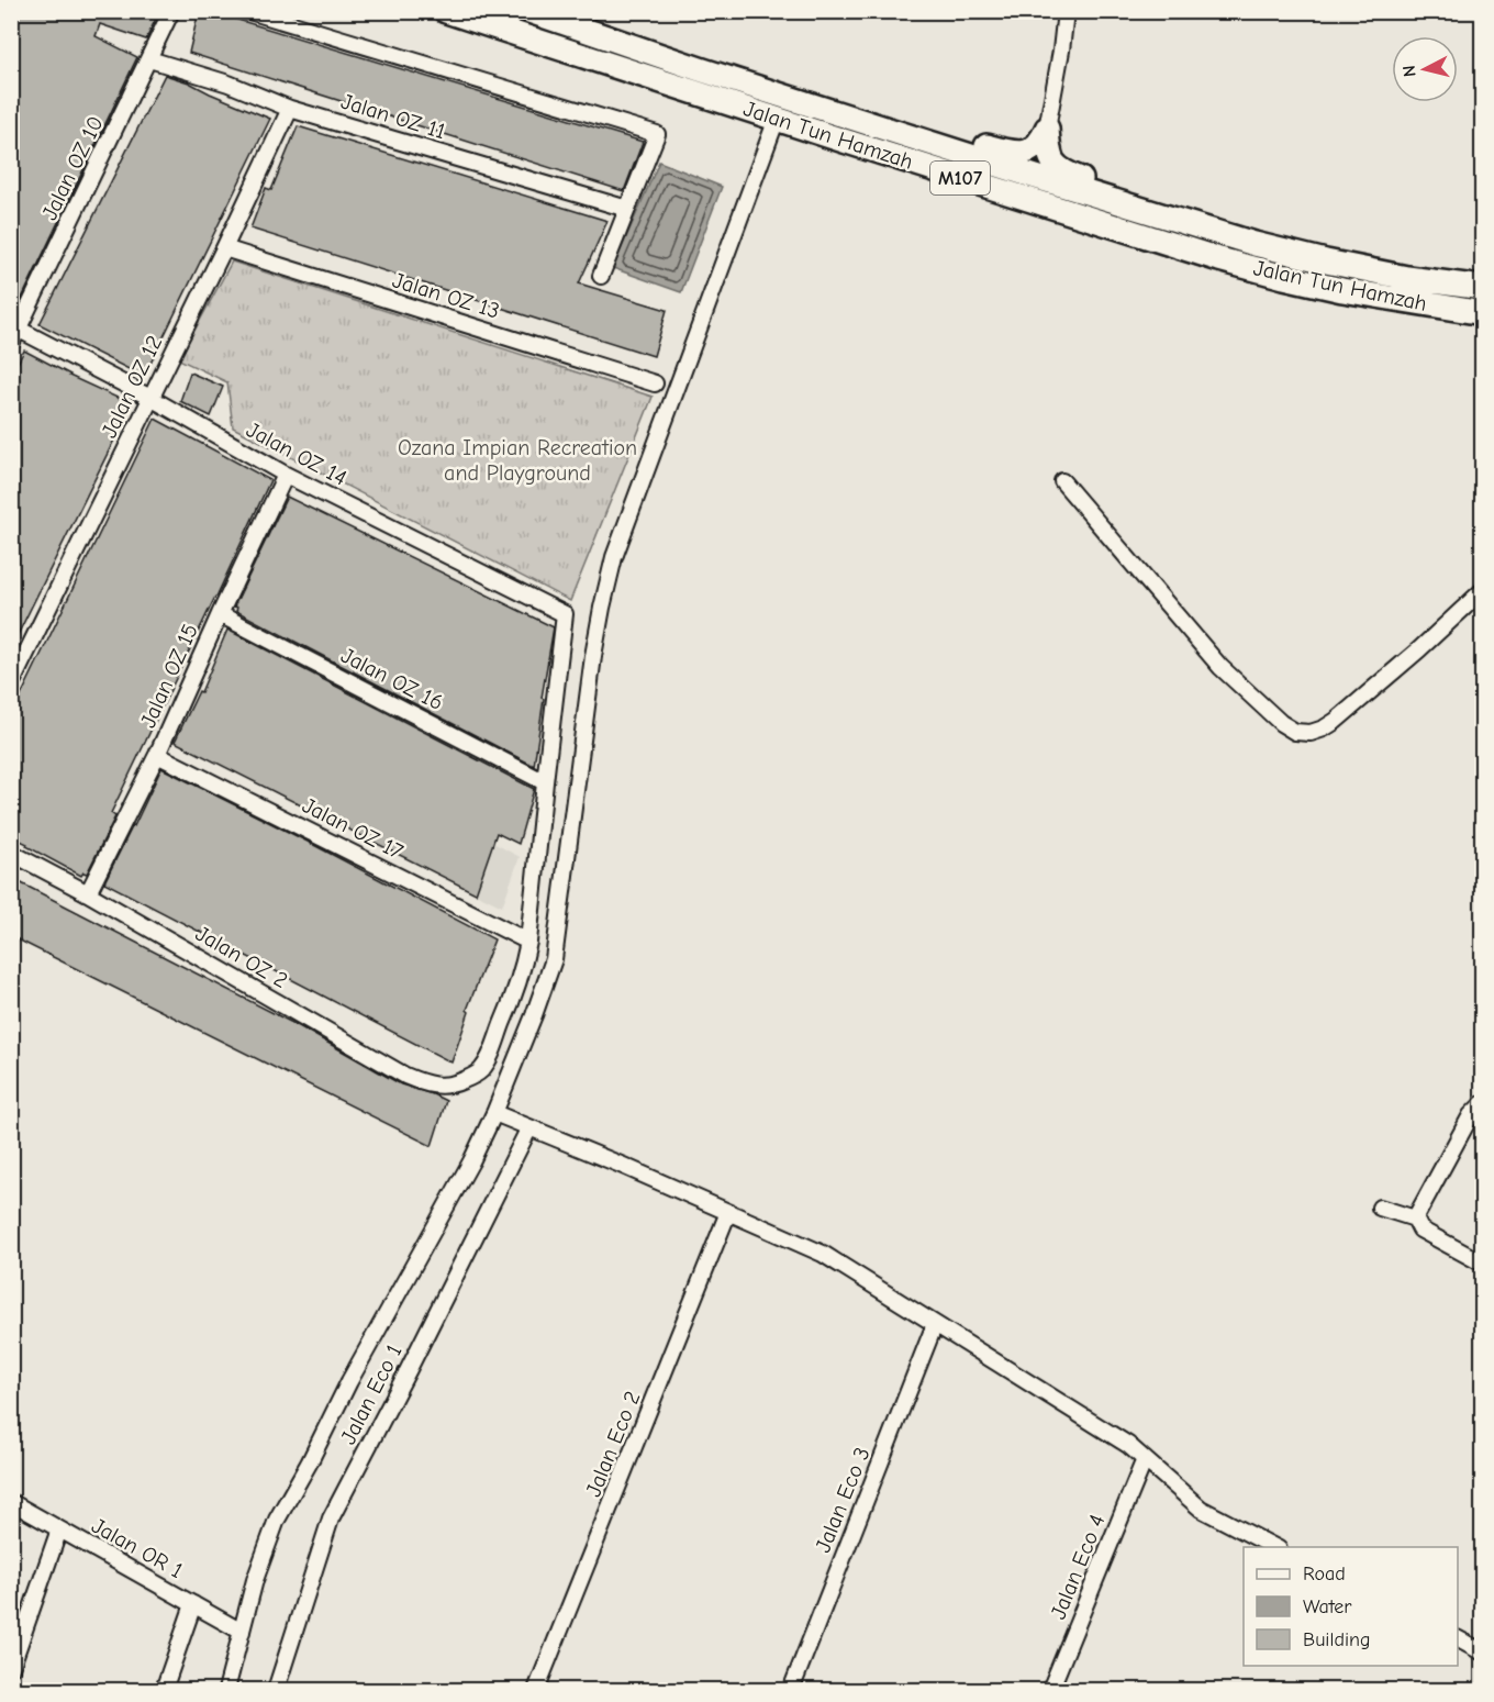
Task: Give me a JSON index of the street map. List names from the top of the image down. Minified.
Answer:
{"streets":{"main road":["Jalan Tun Hamzah","M107"],"street":["Jalan OZ 11","Jalan OZ 10","Jalan OZ 13","Jalan OZ 12","Jalan OZ 14","Jalan OZ 15","Jalan OZ 16","Jalan OZ 17","Jalan OZ 2","Jalan Eco 1","Jalan Eco 2","Jalan Eco 3","Jalan OR 1","Jalan Eco 4"]},"crossings":[["Jalan OZ 11","Jalan OZ 10"],["Jalan OZ 11","Jalan OZ 12"],["Jalan OZ 10","Jalan OZ 14"],["Jalan OZ 13","Jalan OZ 12"],["Jalan OZ 12","Jalan OZ 14"],["Jalan OZ 14","Jalan OZ 15"],["Jalan OZ 14","Jalan OZ 16"],["Jalan OZ 15","Jalan OZ 16"],["Jalan OZ 15","Jalan OZ 17"],["Jalan OZ 15","Jalan OZ 2"],["Jalan OZ 17","Jalan OZ 2"]],"parks":["Ozana Impian Recreation and Playground"],"legend":["Road","Water","Building"],"north":"left"}
